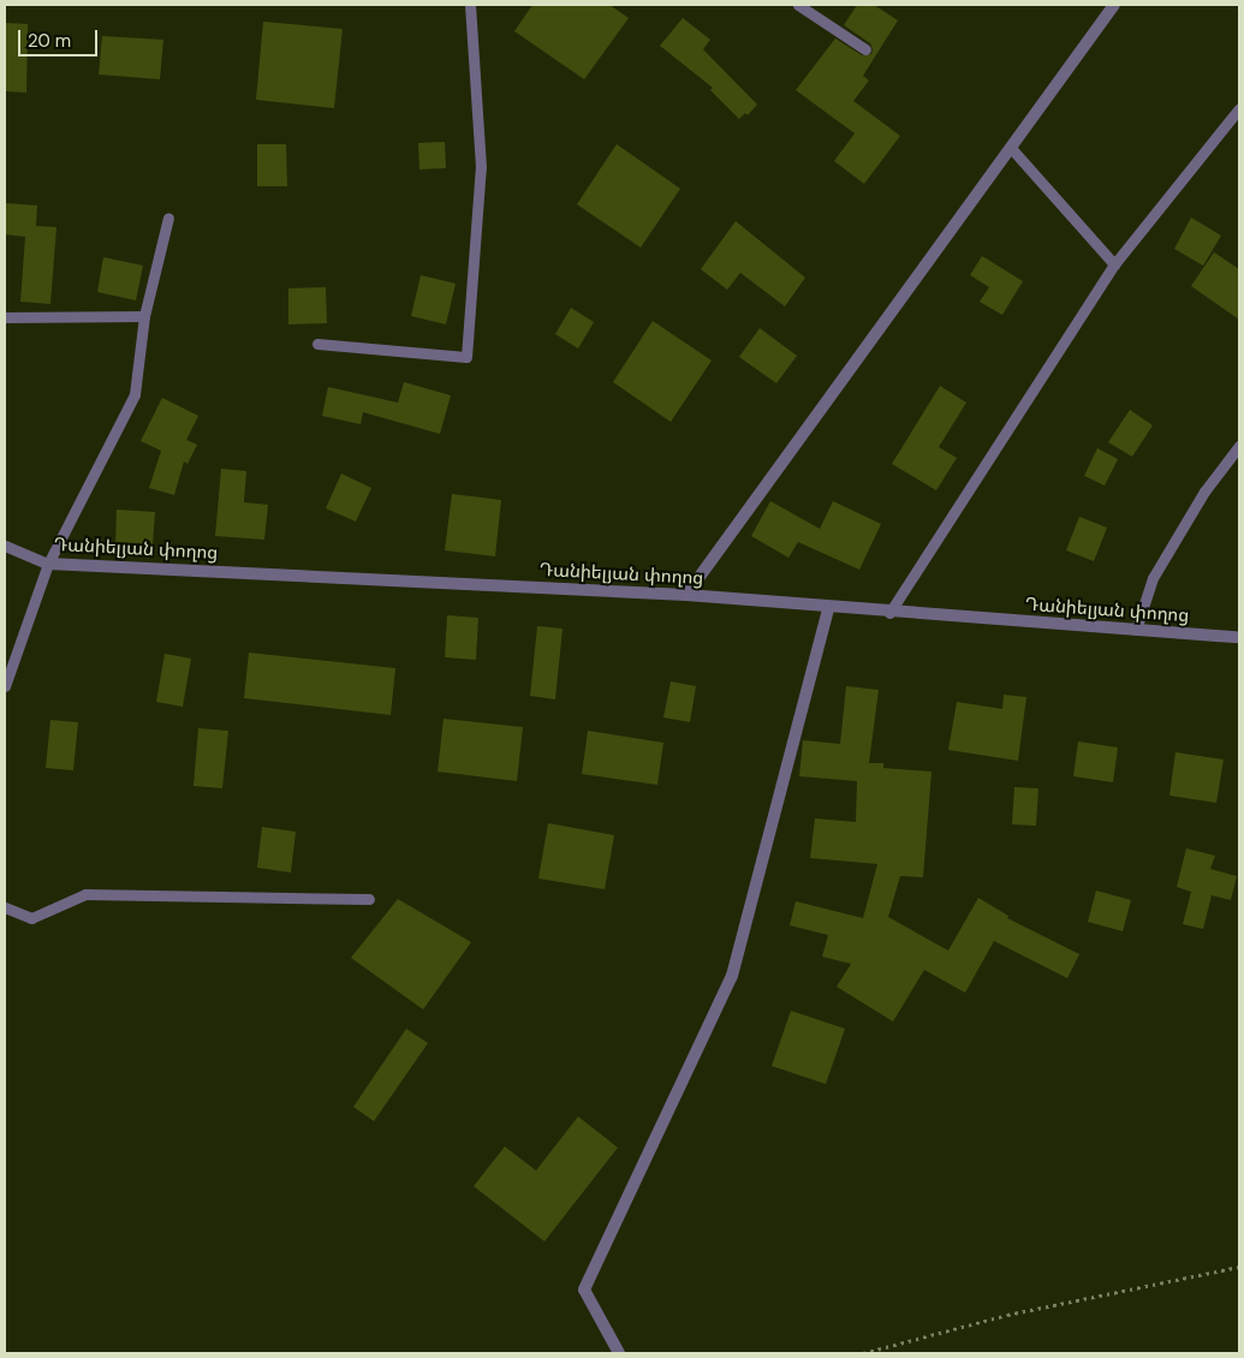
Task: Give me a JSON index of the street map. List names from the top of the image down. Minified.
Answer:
{"streets":{"street":["Դանիելյան փողոց"]},"scale_bar":"20 m"}
